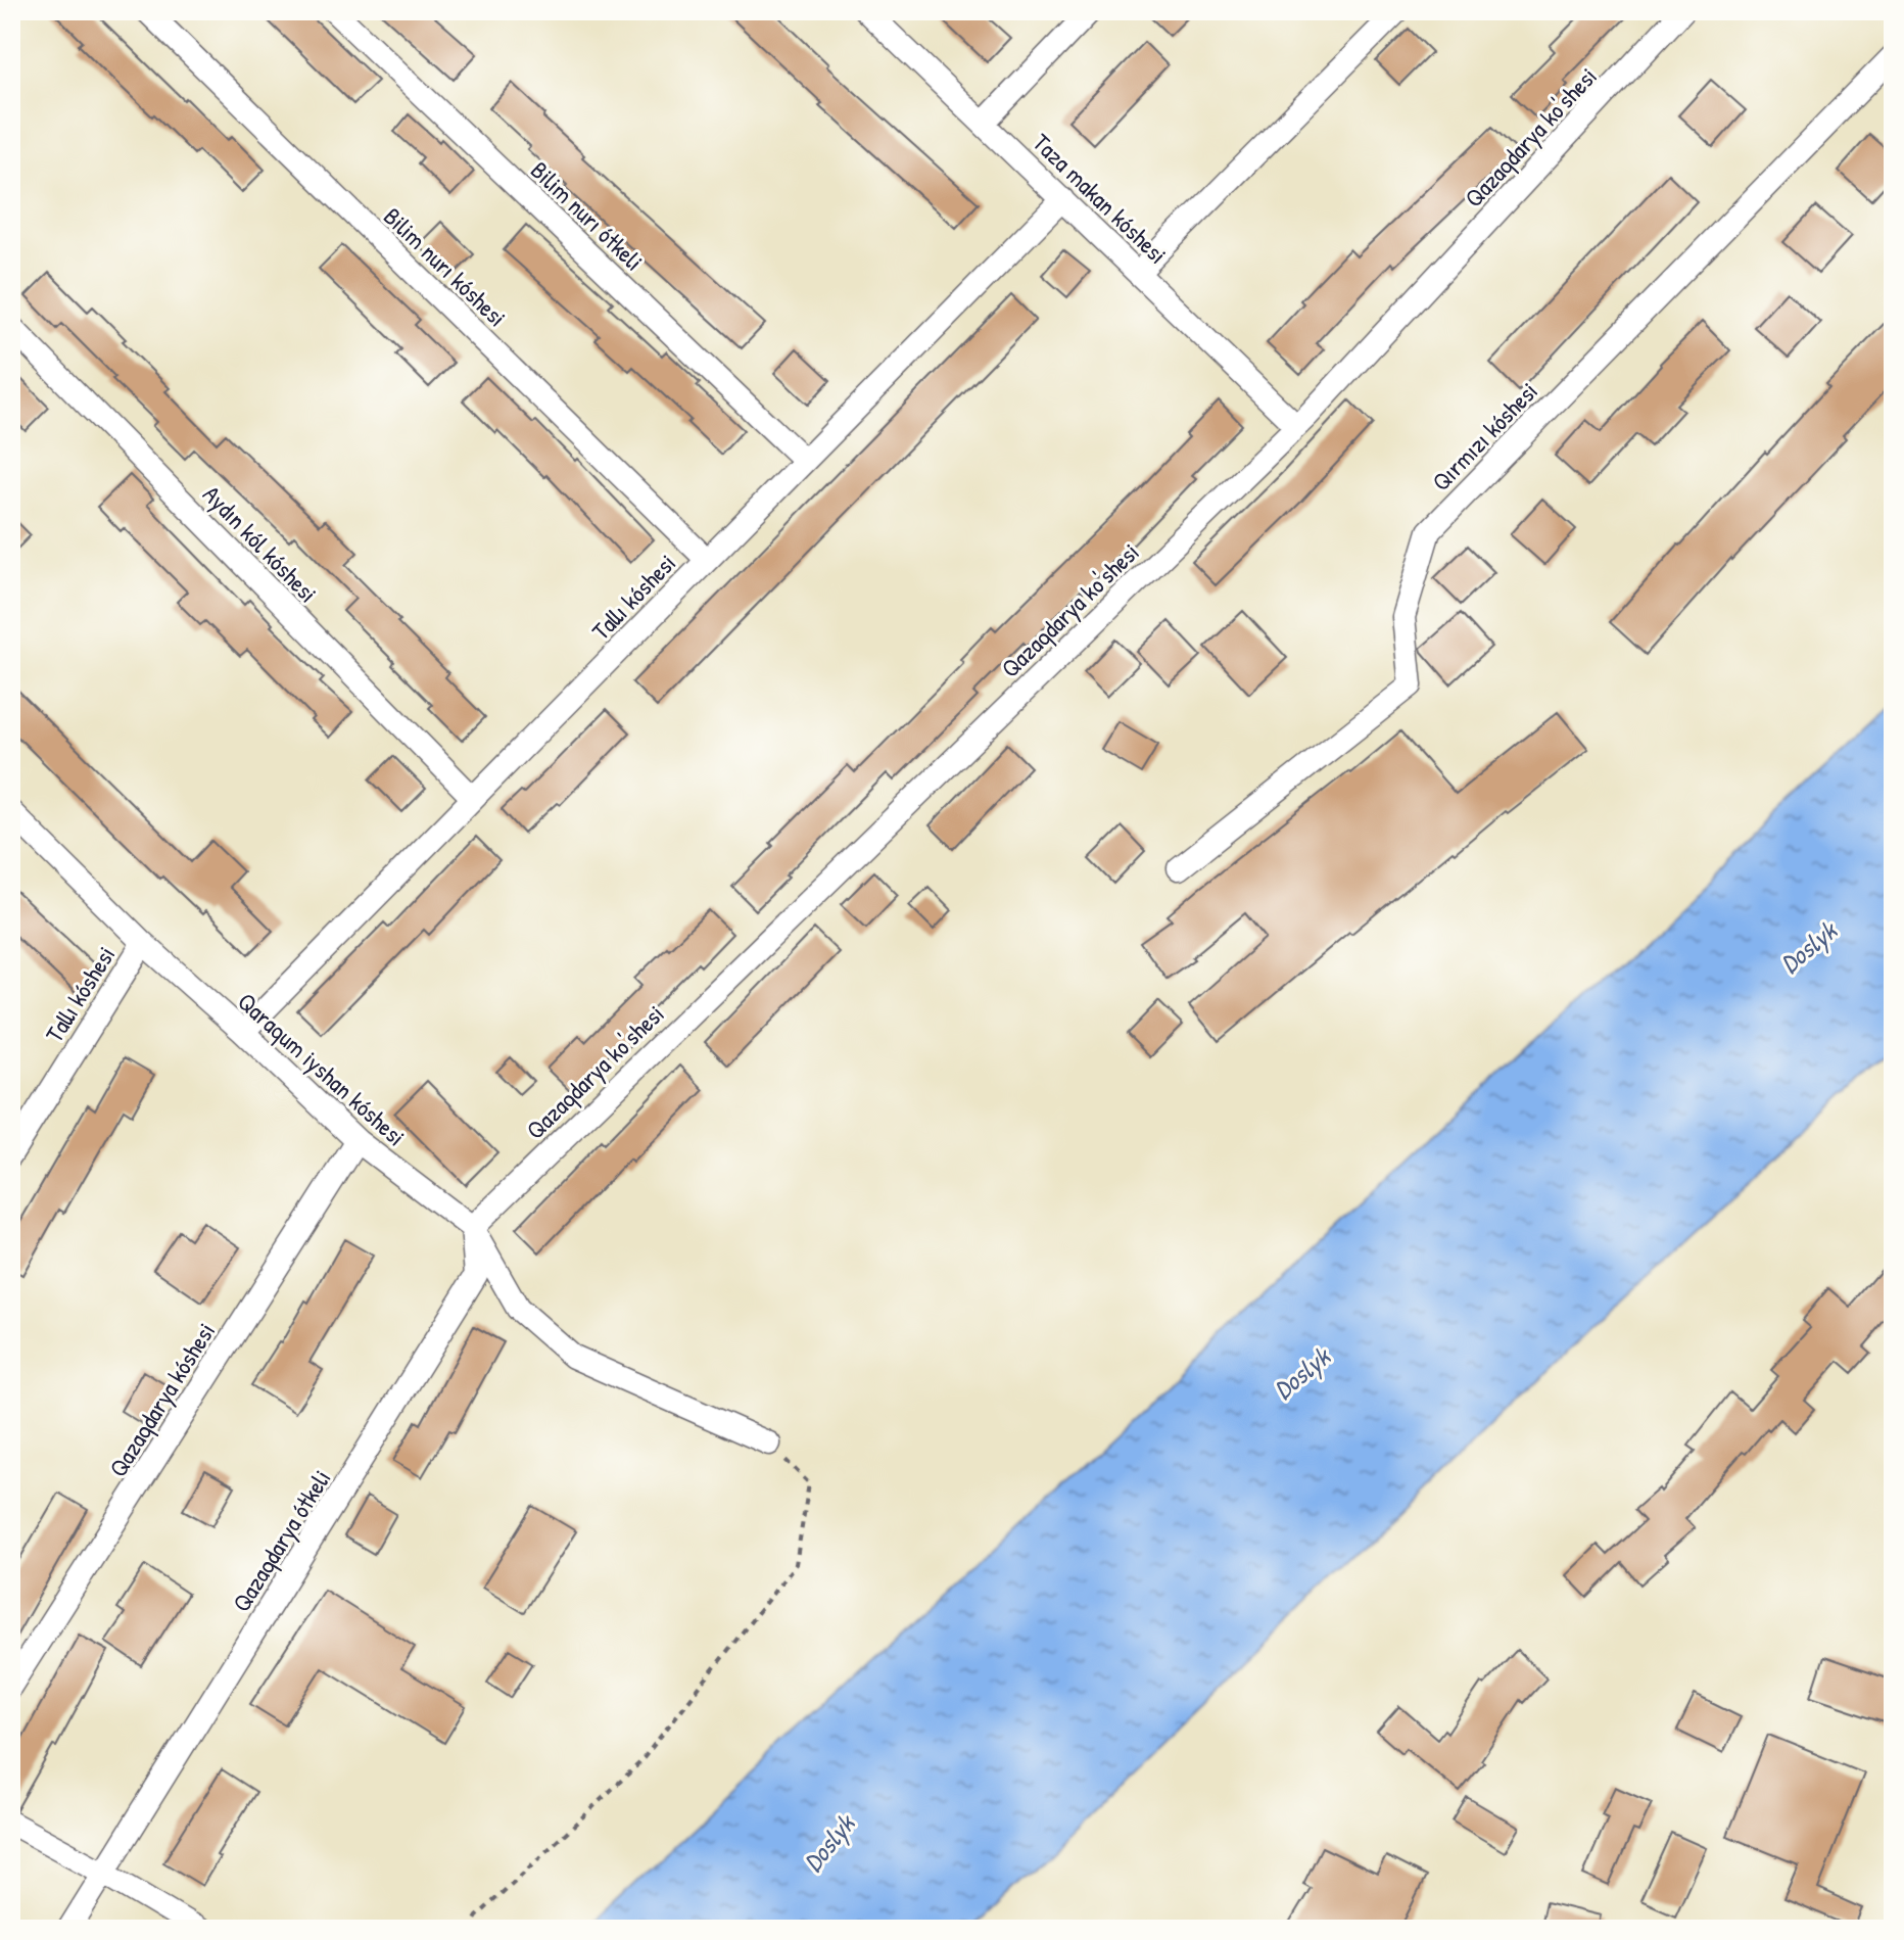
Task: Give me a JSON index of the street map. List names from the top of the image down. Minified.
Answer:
{"streets":{"street":["Qazaqdarya ko'shesi","Taza makan kóshesi","Bilim nurı ótkeli","Bilim nurı kóshesi","Qırmızı kóshesi","Aydın kól kóshesi","Tallı kóshesi","Qaraqum iyshan kóshesi","Qazaqdarya kóshesi","Qazaqdarya ótkeli"]},"crossings":[["Qazaqdarya ko'shesi","Taza makan kóshesi"],["Qazaqdarya ko'shesi","Qaraqum iyshan kóshesi"],["Qazaqdarya ko'shesi","Qazaqdarya ótkeli"],["Taza makan kóshesi","Tallı kóshesi"],["Bilim nurı ótkeli","Tallı kóshesi"],["Bilim nurı kóshesi","Tallı kóshesi"],["Aydın kól kóshesi","Tallı kóshesi"],["Tallı kóshesi","Qaraqum iyshan kóshesi"],["Qaraqum iyshan kóshesi","Qazaqdarya kóshesi"],["Qaraqum iyshan kóshesi","Qazaqdarya ótkeli"]],"water":["Doslyk"]}
